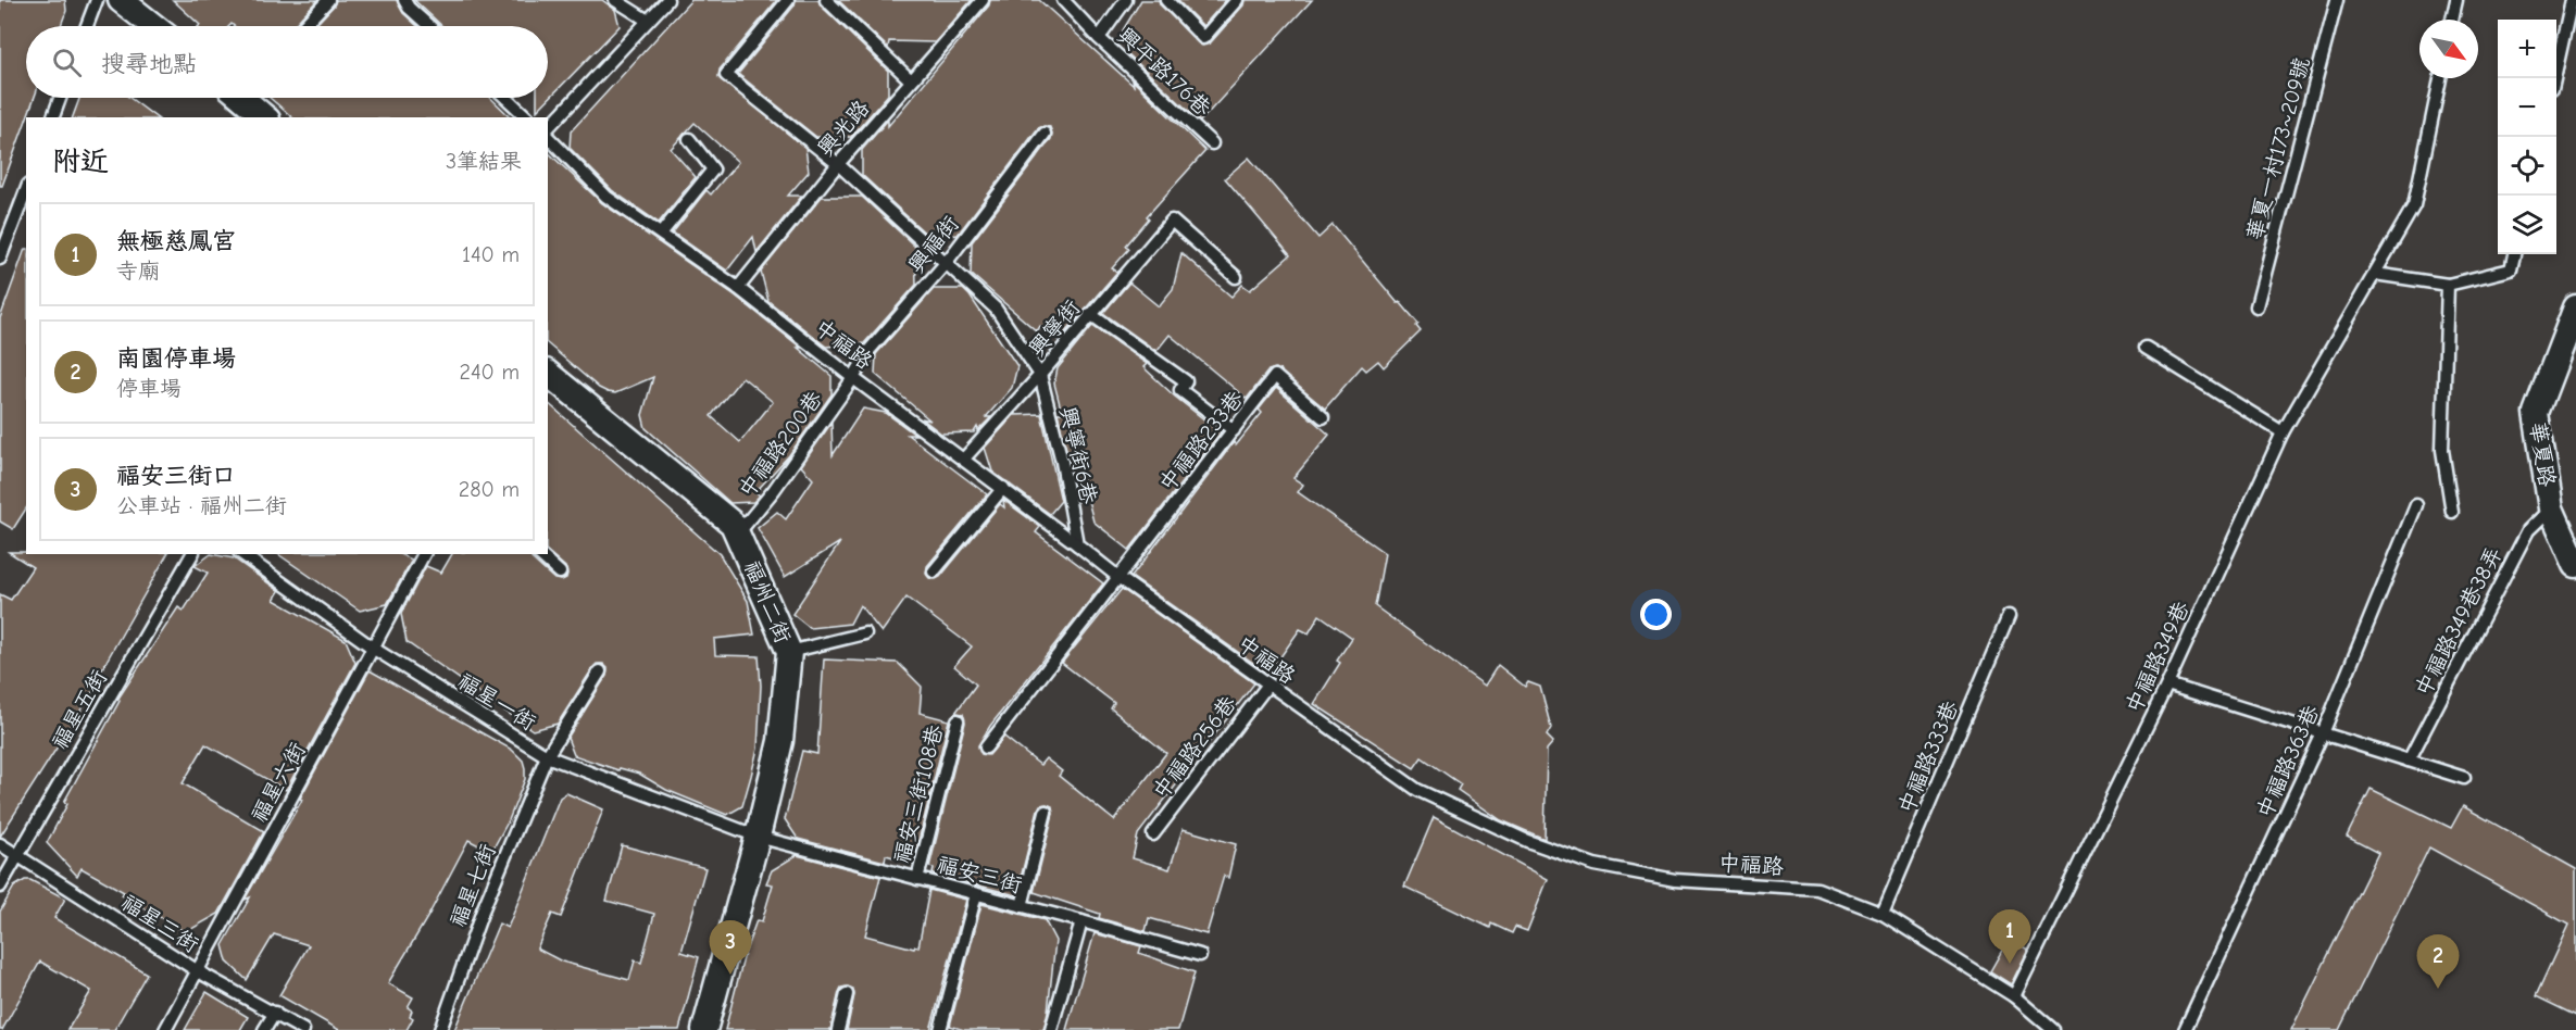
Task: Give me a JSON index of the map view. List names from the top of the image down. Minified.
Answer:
{"streets":{"street":["華夏路","福州二街"],"lane":["興平路176巷","興光路","華夏一村173~209號","興福街","興寧街","中福路","中福路233巷","中福路200巷","興寧街6巷","中福路349巷38弄","中福路349巷","福星一街","福星五街","中福路256巷","中福路333巷","中福路363巷","福星六街","福安三街108巷","福安三街","福星七街","福星三街"]},"crossings":[["興光路","中福路"],["興光路","興寧街6巷"],["興福街","中福路"],["興福街","中福路200巷"],["興福街","興寧街6巷"],["興寧街","中福路"],["興寧街","興寧街6巷"],["中福路","中福路233巷"],["中福路","中福路200巷"],["中福路","興寧街6巷"],["中福路","中福路349巷"],["中福路","中福路256巷"],["中福路","中福路333巷"],["中福路200巷","福州二街"],["華夏路","中福路349巷38弄"],["福州二街","福星一街"],["福州二街","福安三街"],["福星一街","福星六街"],["福星一街","福安三街"],["福星一街","福星七街"],["福星五街","福星三街"],["福星六街","福星三街"],["福安三街108巷","福安三街"]],"north":"bottom right","page":{"map_buttons":["+","−"],"search":"搜尋地點","heading":["附近","3筆結果"],"list":[{"mark":"1","name":"無極慈鳳宮","note":"寺廟","value":"140 m"},{"mark":"2","name":"南園停車場","note":"停車場","value":"240 m"},{"mark":"3","name":"福安三街口","note":"公車站 · 福州二街","value":"280 m"}],"pins":["1","3","2"]}}
